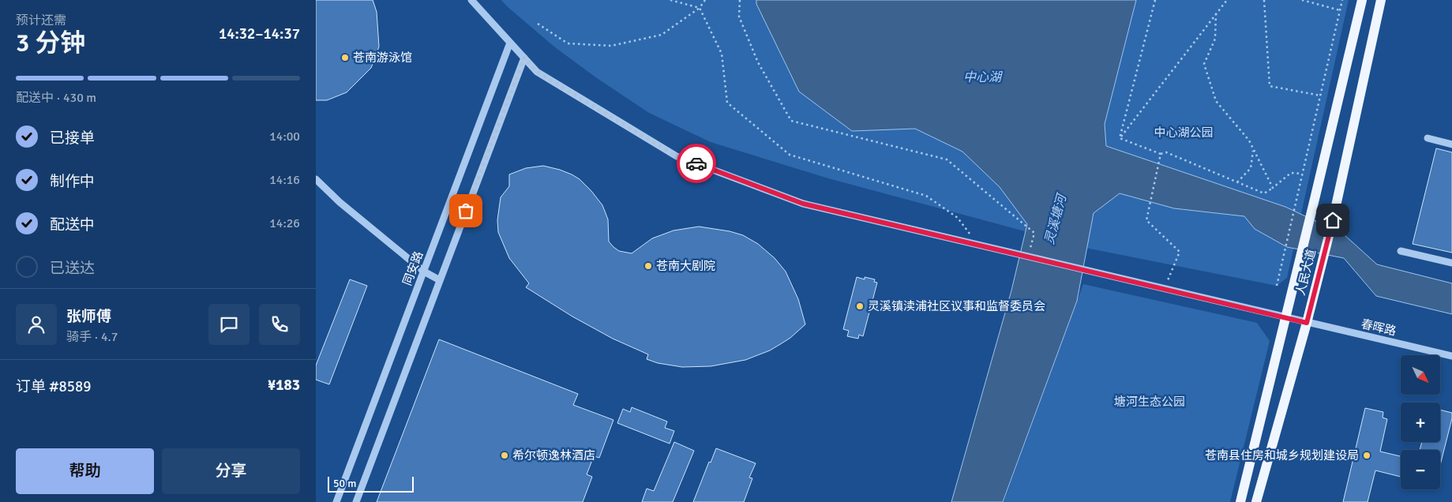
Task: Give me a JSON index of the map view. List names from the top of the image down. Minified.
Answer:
{"streets":{"main road":["人民大道"],"street":["同安路","春晖路"]},"crossings":[["人民大道","春晖路"]],"water":["中心湖","灵溪塘河"],"parks":["中心湖公园","塘河生态公园"],"places":["苍南游泳馆","苍南大剧院","灵溪镇渎浦社区议事和监督委员会","希尔顿逸林酒店","苍南县住房和城乡规划建设局"],"scale_bar":"50 m","north":"bottom right","page":{"heading":["3 分钟","预计还需","14:32–14:37"],"panel":["张师傅","骑手 · 4.7","订单 #8589","¥183"],"bar":"配送中 · 430 m","list":[["已接单","14:00"],["制作中","14:16"],["配送中","14:26"],"已送达"],"map_buttons":["+","−"],"buttons":["帮助","分享"],"scale":"50 m"}}
